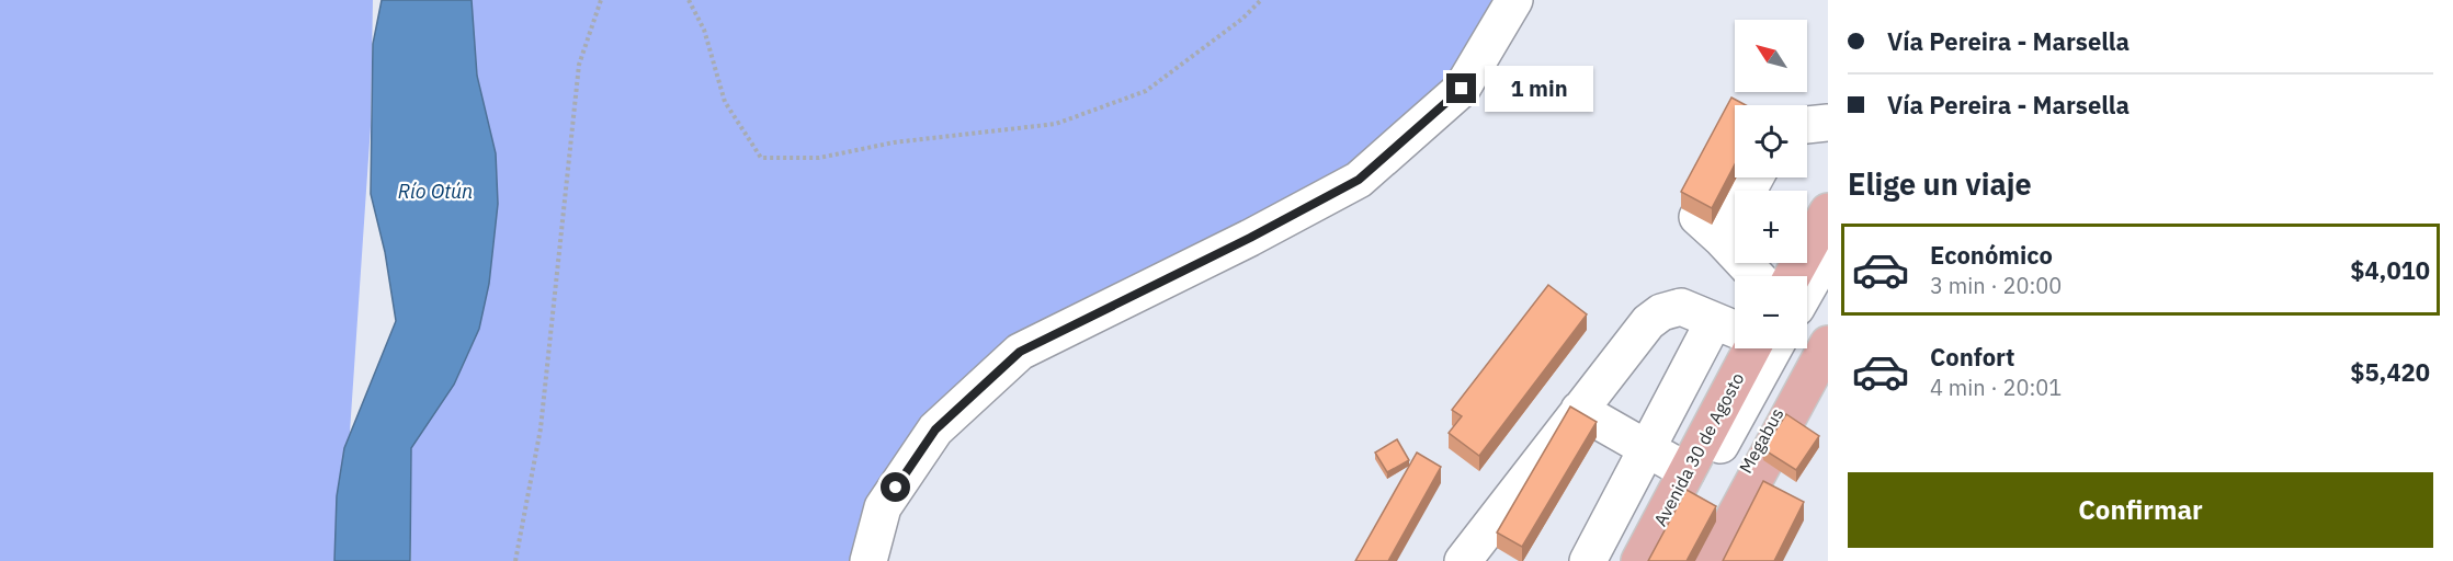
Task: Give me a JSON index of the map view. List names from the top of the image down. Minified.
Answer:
{"streets":{"main road":["Avenida 30 de Agosto"],"street":["Megabus"]},"water":["Río Otún"],"north":"top left","page":{"banner":["Vía Pereira - Marsella","Vía Pereira - Marsella"],"map_buttons":["+","−"],"bubble":"1 min","heading":"Elige un viaje","list":[{"name":"Económico","note":"3 min · 20:00","value":"$4,010"},{"name":"Confort","note":"4 min · 20:01","value":"$5,420"}],"buttons":"Confirmar"}}
